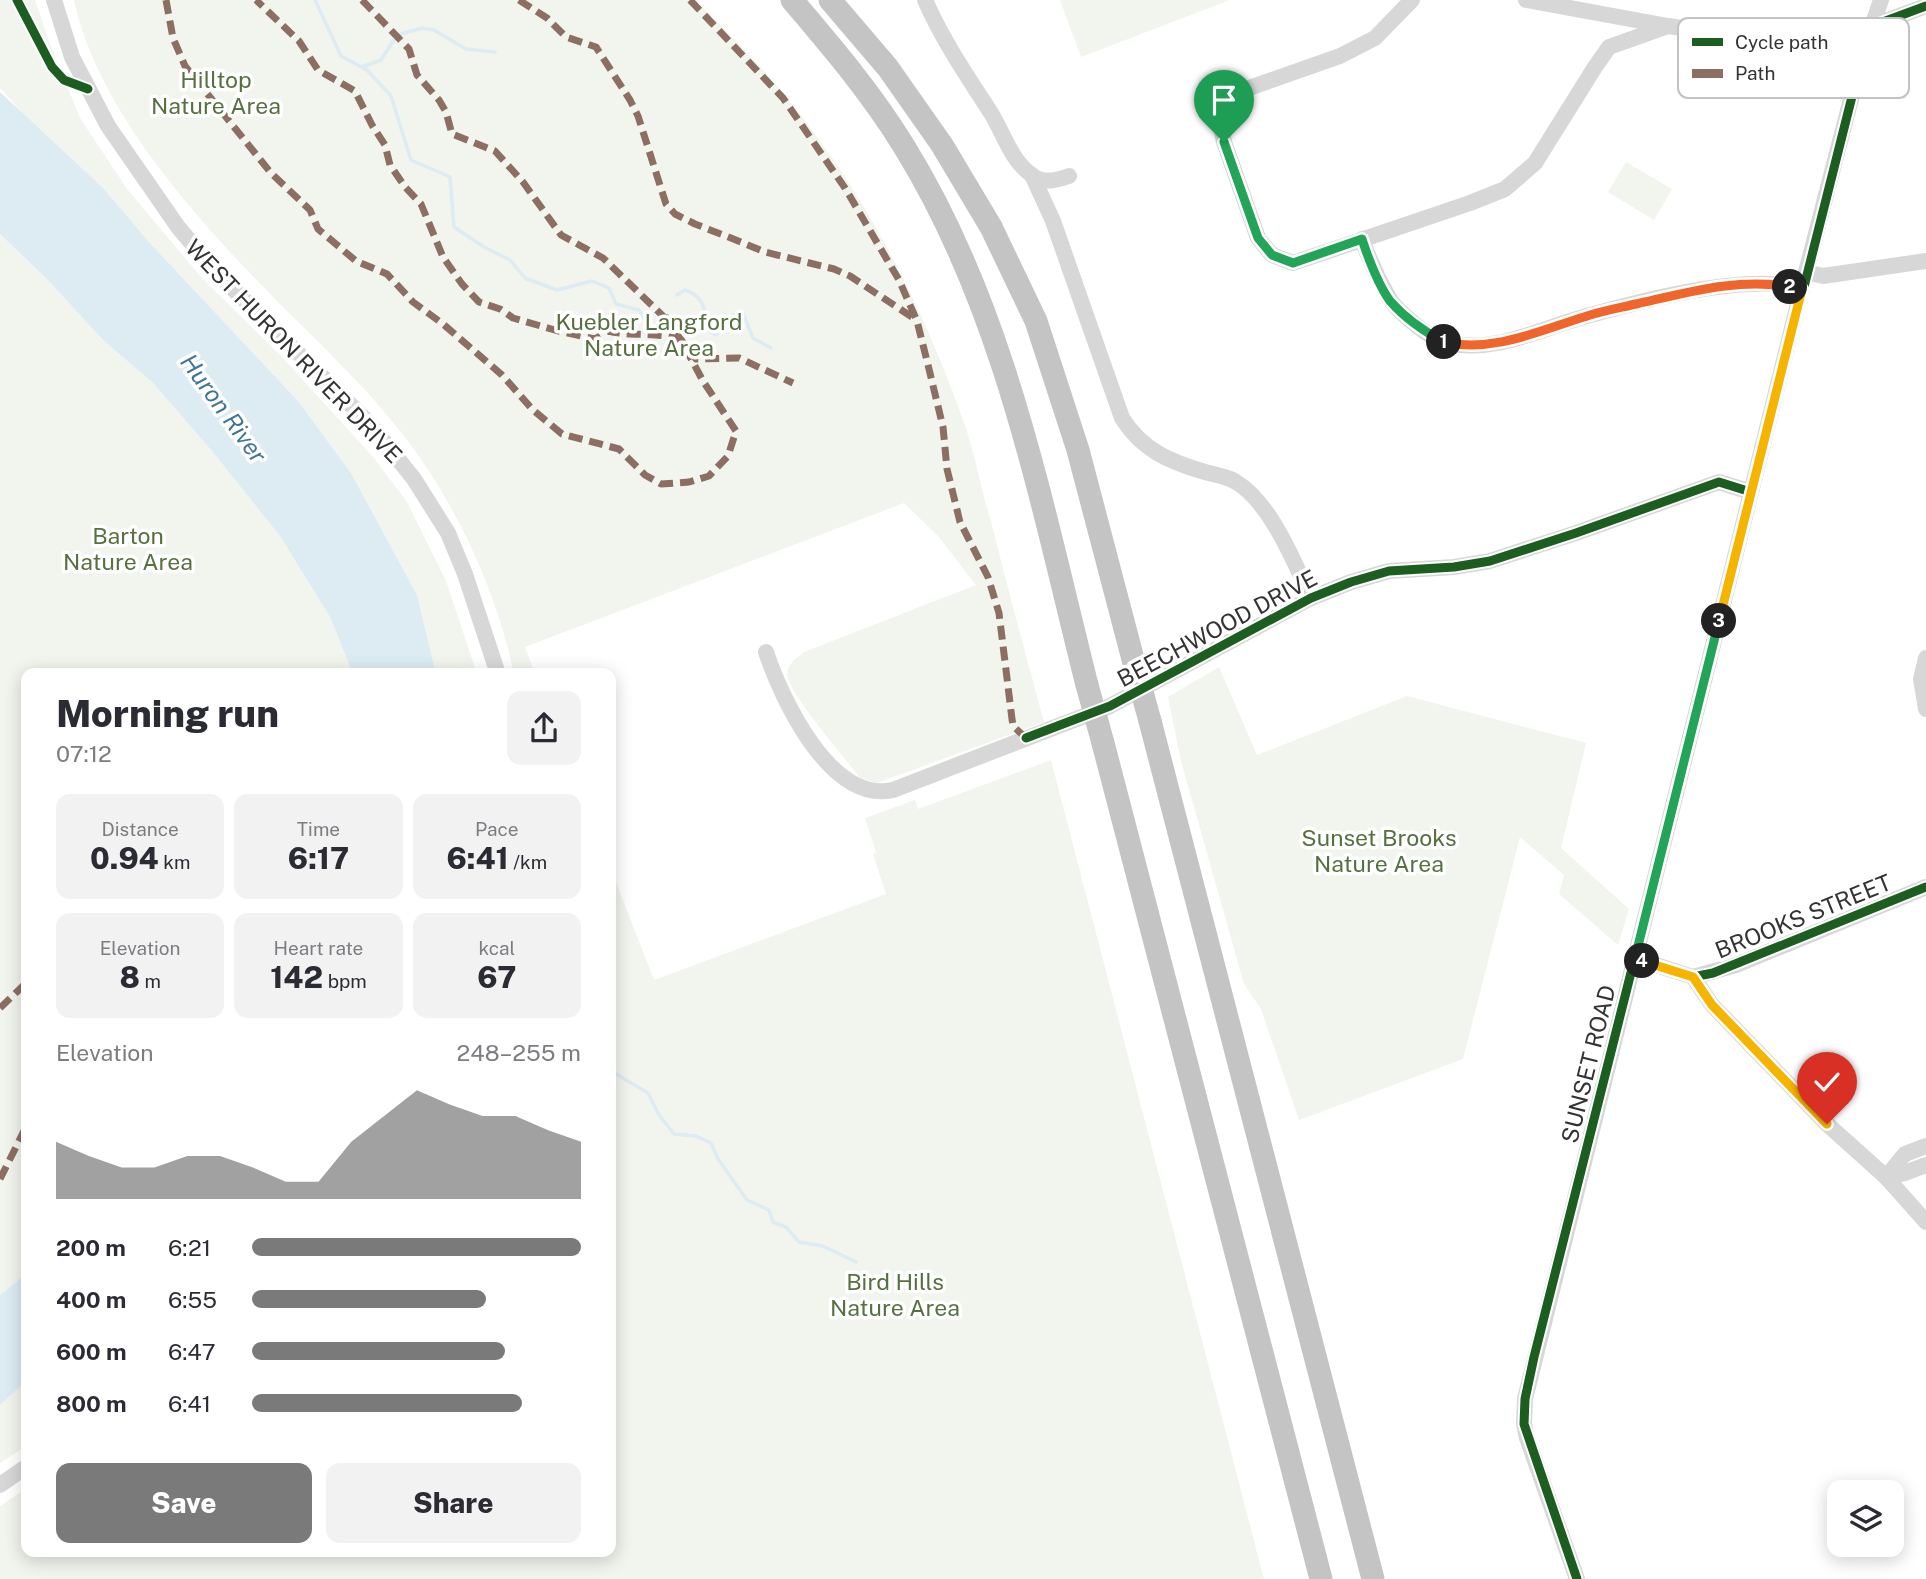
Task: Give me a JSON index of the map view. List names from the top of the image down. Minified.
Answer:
{"streets":{"street":["WEST HURON RIVER DRIVE","BEECHWOOD DRIVE","BROOKS STREET","SUNSET ROAD"]},"crossings":[["BEECHWOOD DRIVE","SUNSET ROAD"]],"water":["Huron River"],"parks":["Hilltop Nature Area","Kuebler Langford Nature Area","Barton Nature Area","Sunset Brooks Nature Area","Bird Hills Nature Area"],"legend":["Cycle path","Path"],"page":{"pins":["2","1","3","4"],"heading":["Morning run","07:12"],"stats":[["Distance","0.94 km"],["Time","6:17"],["Pace","6:41 /km"],["Elevation","8 m"],["Heart rate","142 bpm"],["kcal","67"]],"chart":["Elevation","248–255 m"],"list":[{"name":"200 m","note":"6:21"},{"name":"400 m","note":"6:55"},{"name":"600 m","note":"6:47"},{"name":"800 m","note":"6:41"}],"buttons":["Save","Share"]}}
